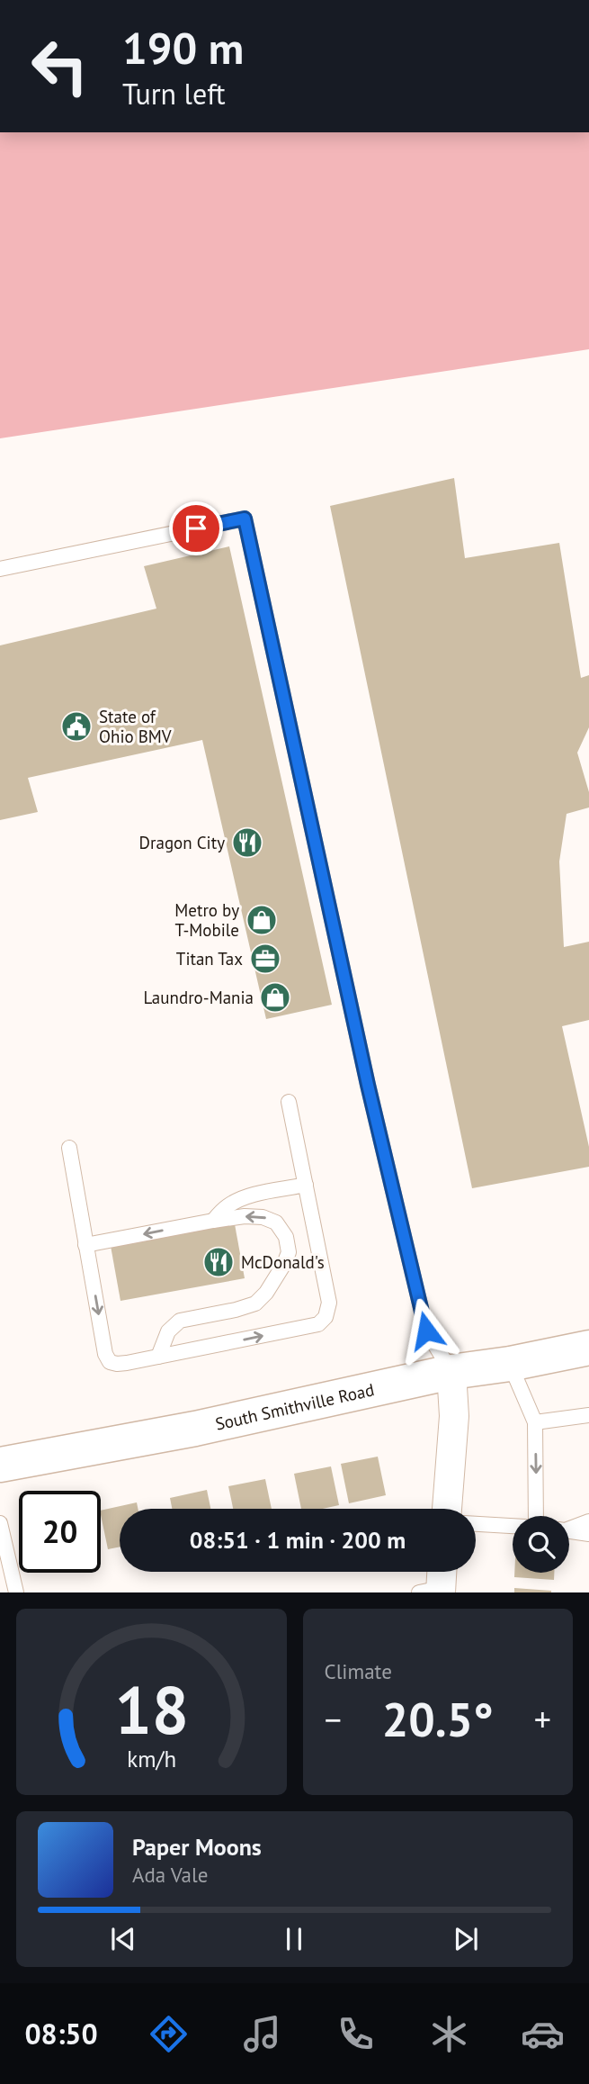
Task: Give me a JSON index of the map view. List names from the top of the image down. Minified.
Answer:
{"streets":{"main road":["South Smithville Road"]},"places":{"public building":["State of Ohio BMV"],"restaurant":["Dragon City","McDonald's"],"shop":["Metro by T-Mobile","Laundro-Mania"],"office":["Titan Tax"]},"page":{"turn":["190 m","Turn left"],"limit":"20","trip":"08:51 · 1 min · 200 m","tile":"Climate","heat":["−","20.5°","+"],"song":["Paper Moons","Ada Vale"],"tabs":"08:50","gauge":["18","km/h"]}}
